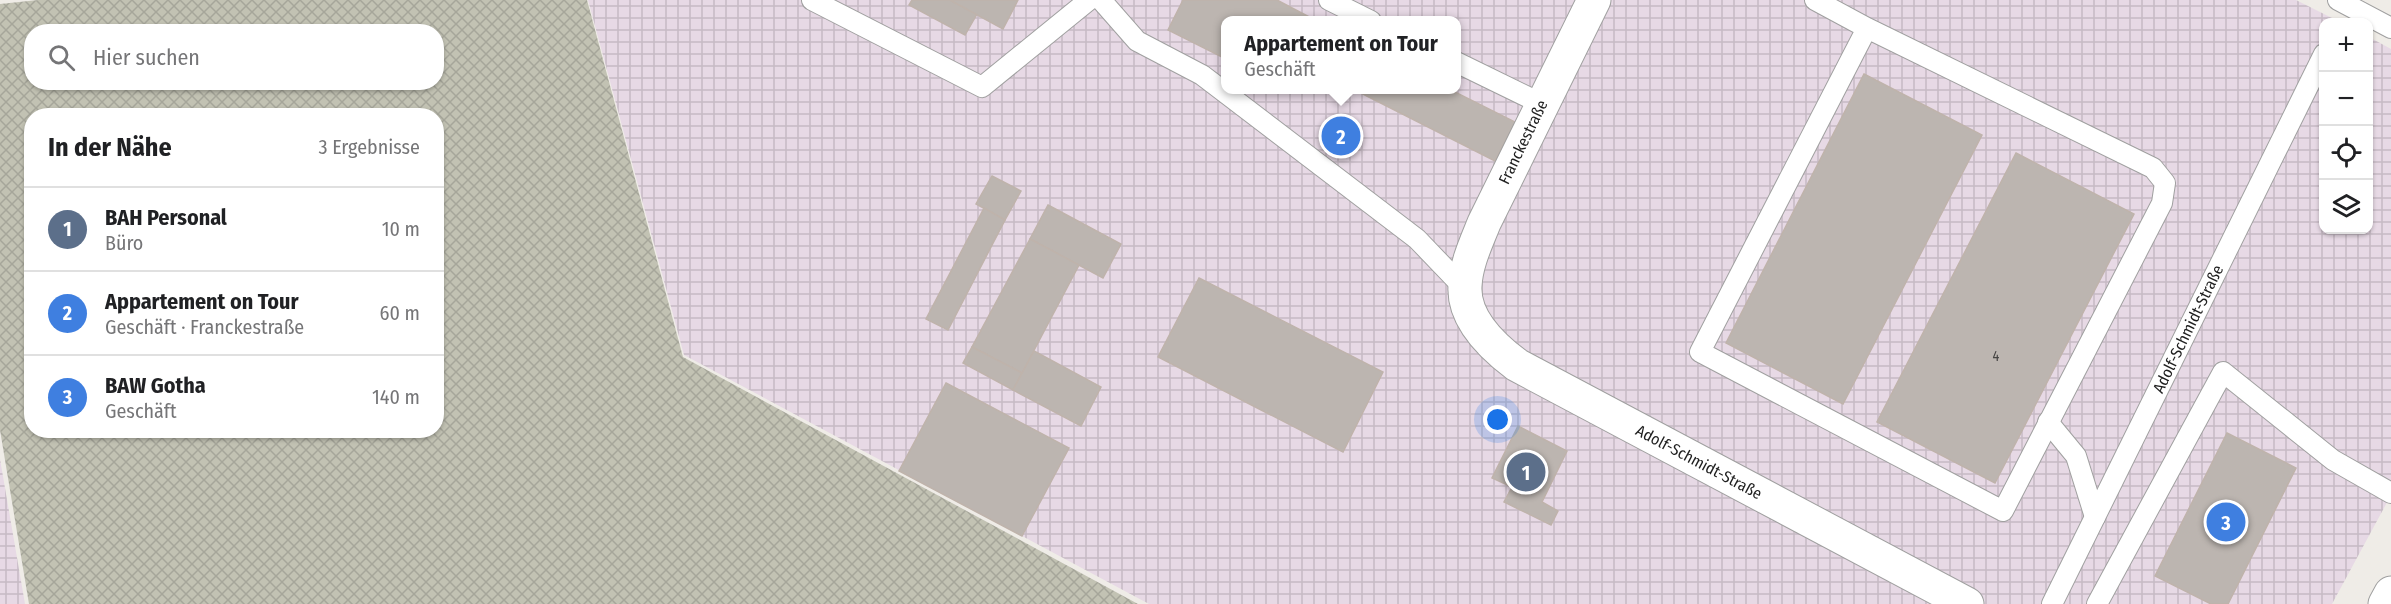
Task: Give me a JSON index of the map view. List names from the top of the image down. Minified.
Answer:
{"streets":{"street":["Franckestraße","Adolf-Schmidt-Straße"]},"crossings":[["Franckestraße","Adolf-Schmidt-Straße"]],"house_numbers":["4"],"page":{"popup":["Appartement on Tour","Geschäft"],"map_buttons":["+","−"],"search":"Hier suchen","heading":["In der Nähe","3 Ergebnisse"],"pins":["2","1","3"],"list":[{"mark":"1","name":"BAH Personal","note":"Büro","value":"10 m"},{"mark":"2","name":"Appartement on Tour","note":"Geschäft · Franckestraße","value":"60 m"},{"mark":"3","name":"BAW Gotha","note":"Geschäft","value":"140 m"}]}}
